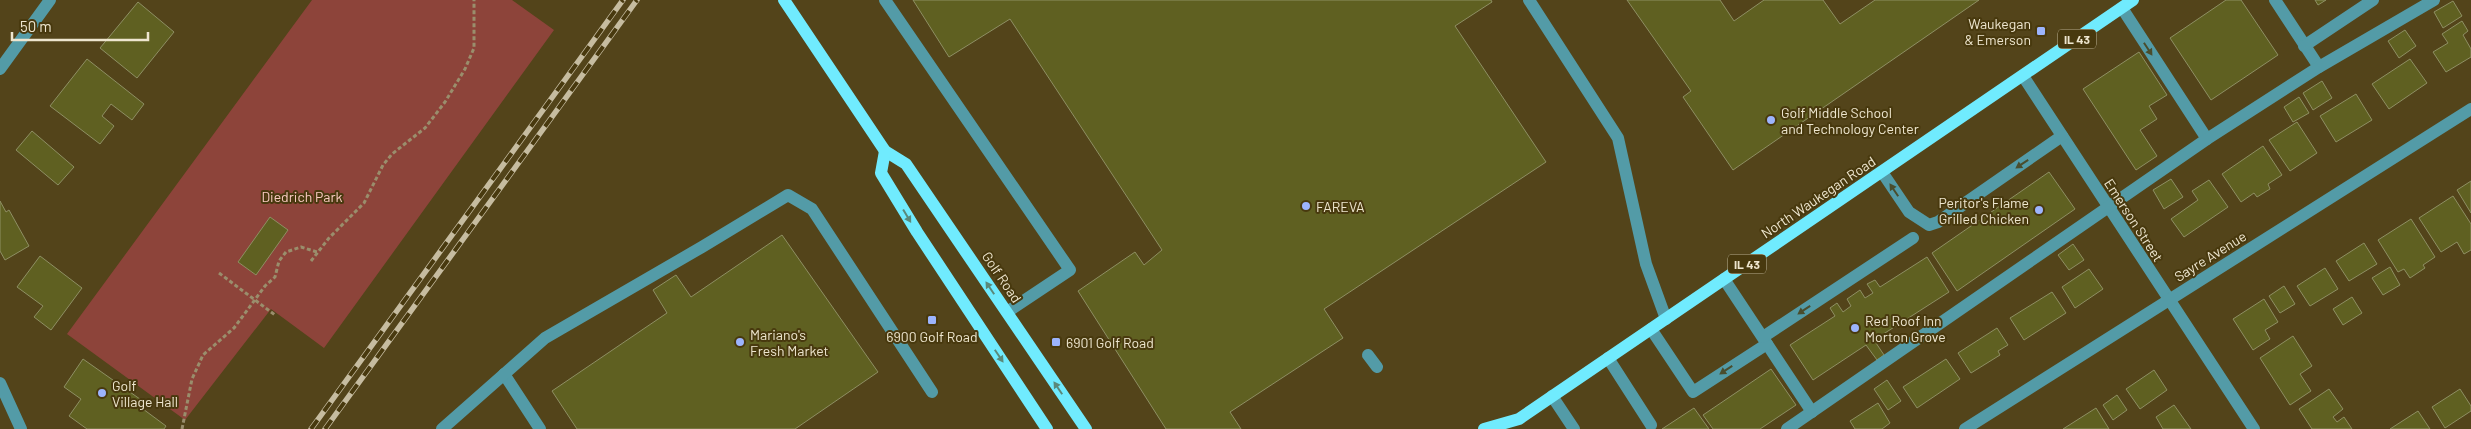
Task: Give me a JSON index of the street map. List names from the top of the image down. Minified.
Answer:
{"streets":{"main road":["IL 43","North Waukegan Road","Golf Road"],"street":["Emerson Street","Sayre Avenue"]},"crossings":[["North Waukegan Road","Emerson Street"],["Emerson Street","Sayre Avenue"]],"parks":["Diedrich Park"],"places":{"transit":["Waukegan & Emerson","6900 Golf Road","6901 Golf Road"],"other":["Golf Middle School and Technology Center","FAREVA","Peritor's Flame Grilled Chicken","Red Roof Inn Morton Grove","Mariano's Fresh Market","Golf Village Hall"]},"scale_bar":"50 m"}
